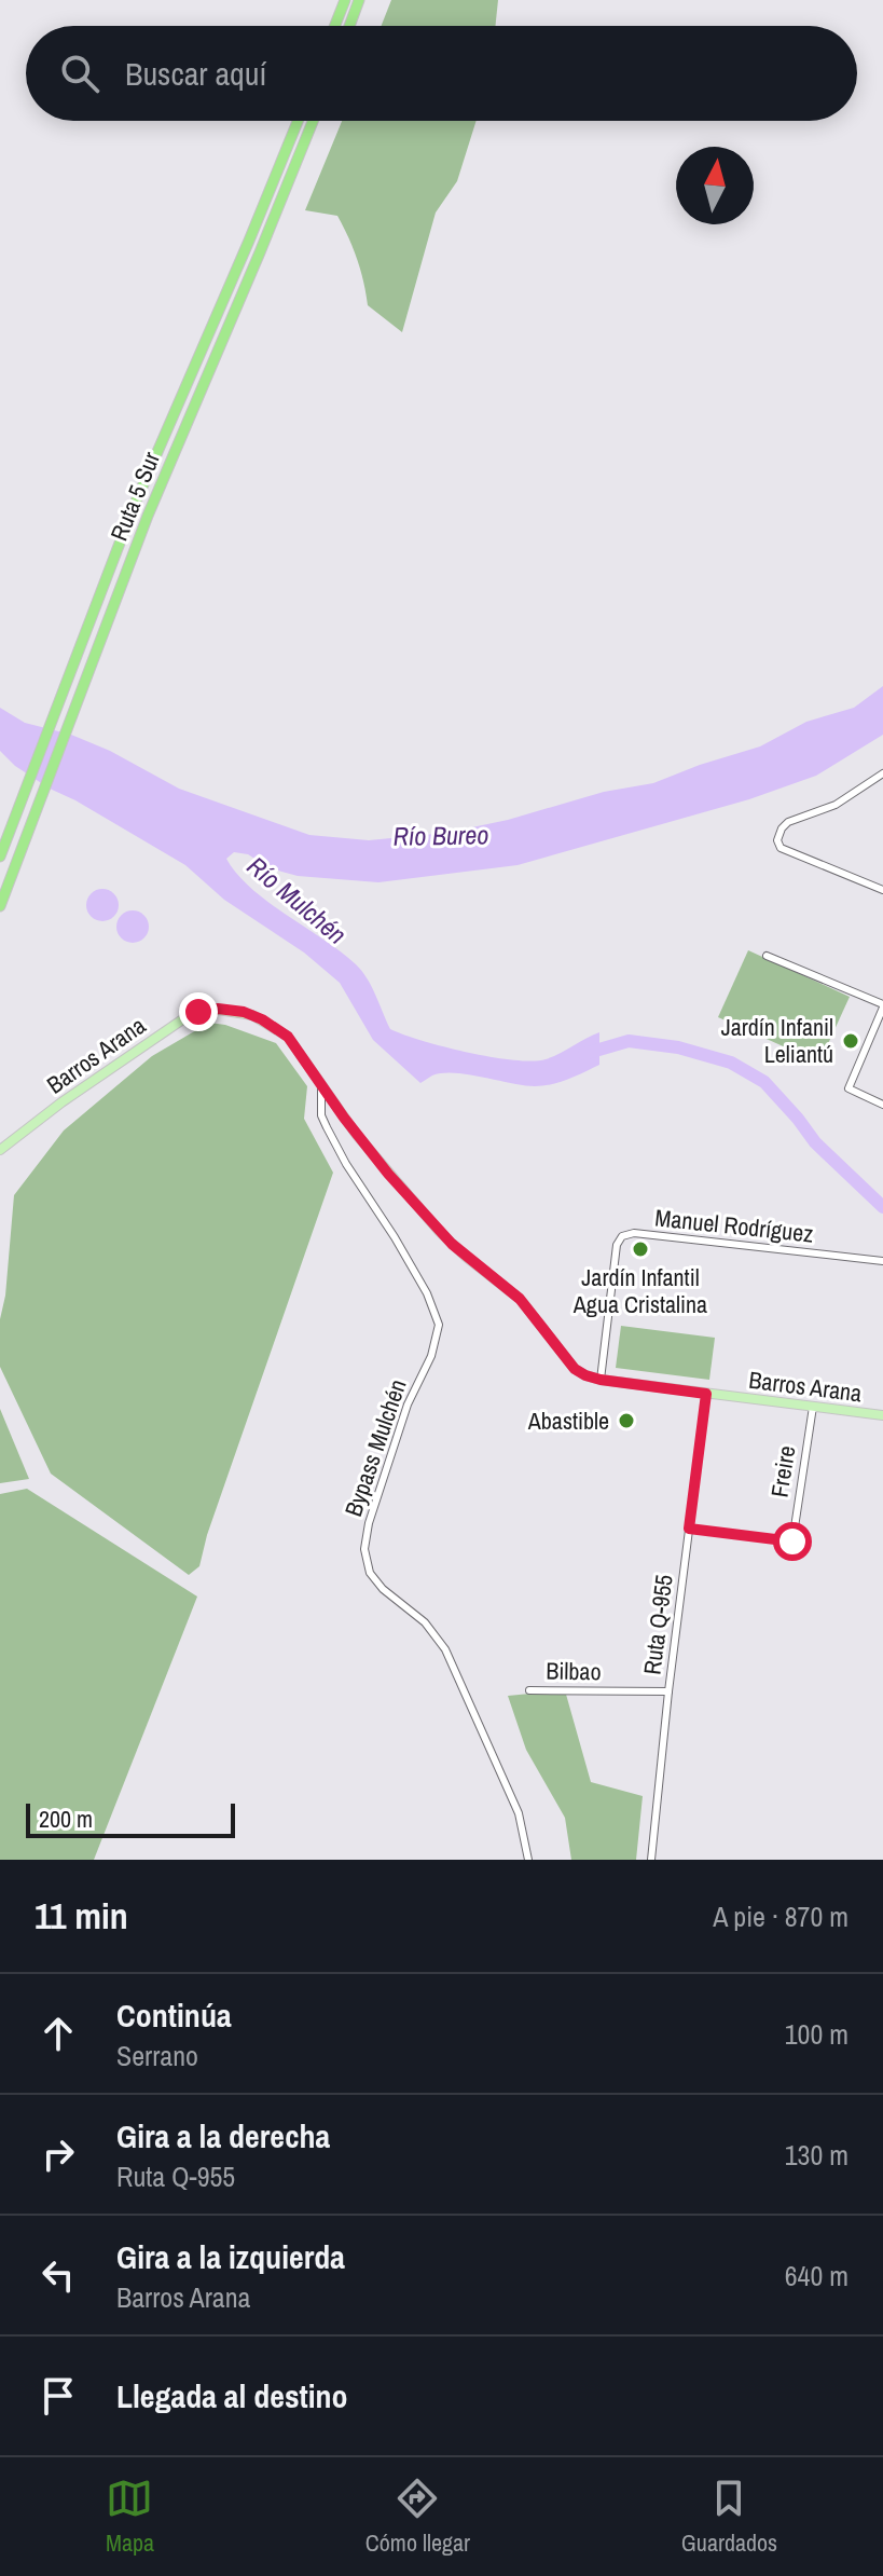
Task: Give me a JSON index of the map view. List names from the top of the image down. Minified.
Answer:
{"streets":{"highway":["Ruta 5 Sur"],"main road":["Barros Arana"],"street":["Manuel Rodríguez","Bypass Mulchén","Freire","Ruta Q-955","Bilbao"]},"crossings":[["Barros Arana","Manuel Rodríguez"],["Barros Arana","Bypass Mulchén"],["Barros Arana","Freire"],["Barros Arana","Ruta Q-955"],["Freire","Ruta Q-955"],["Ruta Q-955","Bilbao"]],"water":["Río Bureo","Río Mulchén"],"places":["Jardín Infanil Leliantú","Jardín Infantil Agua Cristalina","Abastible"],"scale_bar":"200 m","north":"top","page":{"search":"Buscar aquí","scale":"200 m","heading":["11 min","A pie · 870 m"],"list":[["Continúa","Serrano","100 m"],["Gira a la derecha","Ruta Q-955","130 m"],["Gira a la izquierda","Barros Arana","640 m"],"Llegada al destino"],"nav":["Mapa","Cómo llegar","Guardados"]}}
